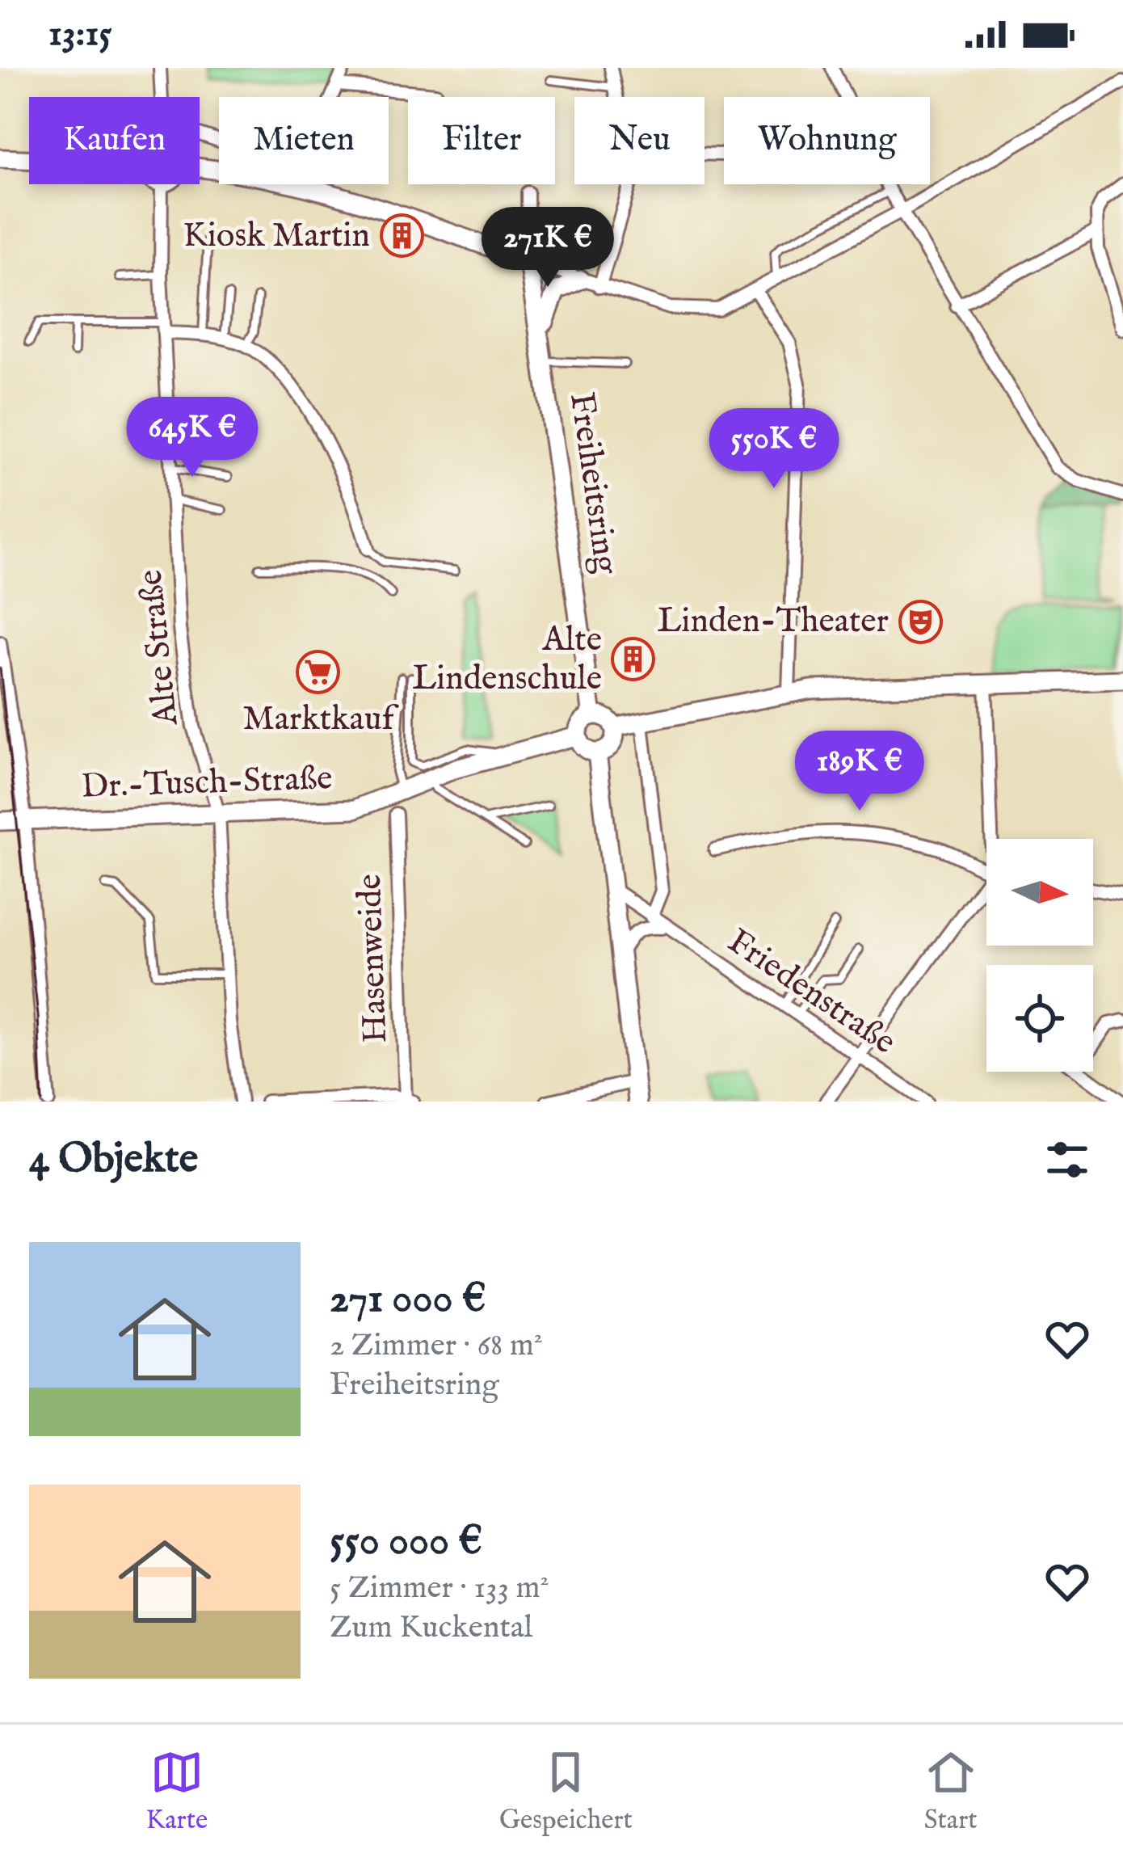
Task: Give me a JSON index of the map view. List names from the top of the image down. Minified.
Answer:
{"streets":{"main road":["Freiheitsring","Dr.-Tusch-Straße"],"street":["Alte Straße","Hasenweide","Friedenstraße"]},"crossings":[["Freiheitsring","Dr.-Tusch-Straße"],["Alte Straße","Dr.-Tusch-Straße"]],"places":{"building":["Kiosk Martin","Alte Lindenschule"],"theatre":["Linden-Theater"],"supermarket":["Marktkauf"]},"north":"right","page":{"status":"13:15","chip":["Kaufen","Mieten","Filter","Neu","Wohnung"],"price":["271K €","645K €","550K €","189K €"],"heading":"4 Objekte","list":[{"name":"271 000 €","note":"2 Zimmer · 68 m² · Freiheitsring"},{"name":"550 000 €","note":"5 Zimmer · 133 m² · Zum Kuckental"}],"tabs":["Karte","Gespeichert","Start"]}}
